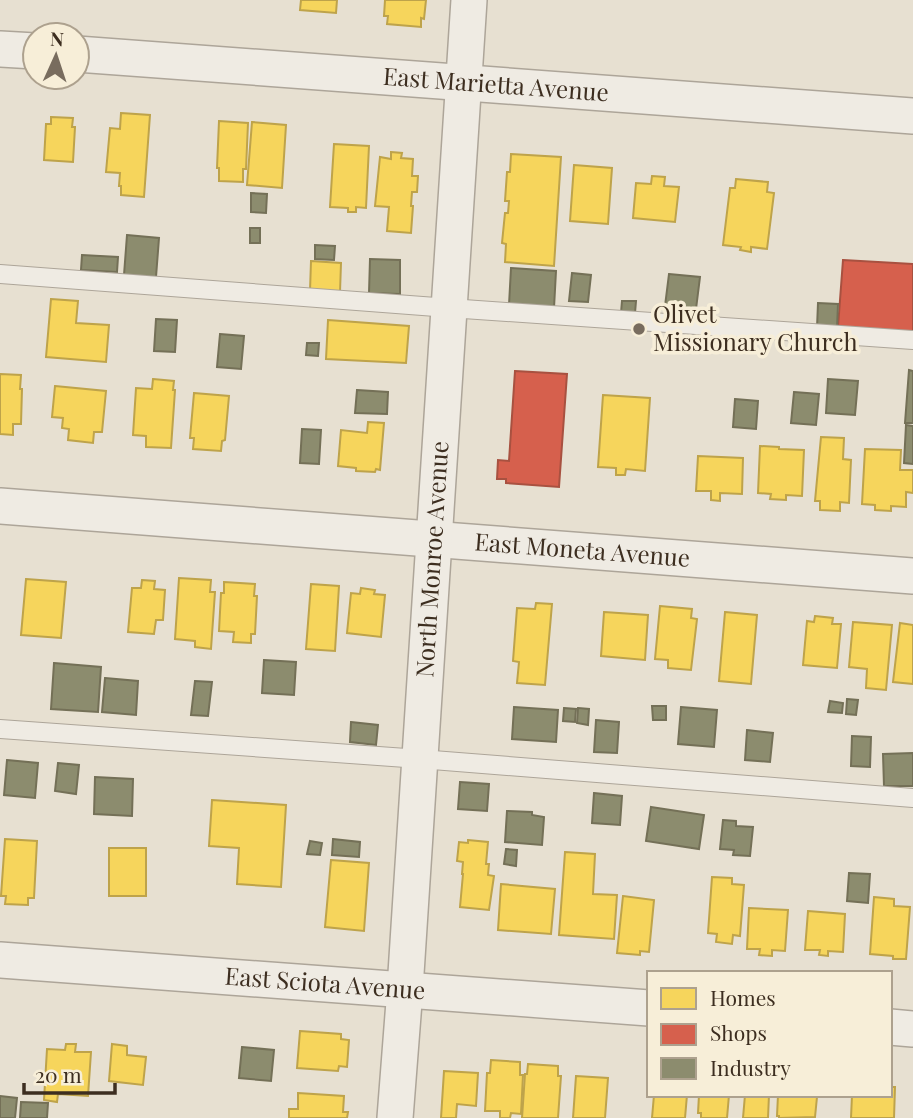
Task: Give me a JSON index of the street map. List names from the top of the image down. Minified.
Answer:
{"streets":{"street":["East Marietta Avenue","East Moneta Avenue","North Monroe Avenue","East Sciota Avenue"]},"crossings":[["East Marietta Avenue","North Monroe Avenue"],["East Moneta Avenue","North Monroe Avenue"],["North Monroe Avenue","East Sciota Avenue"]],"places":["Olivet Missionary Church"],"legend":["Homes","Shops","Industry"],"scale_bar":"20 m","north":"top"}
